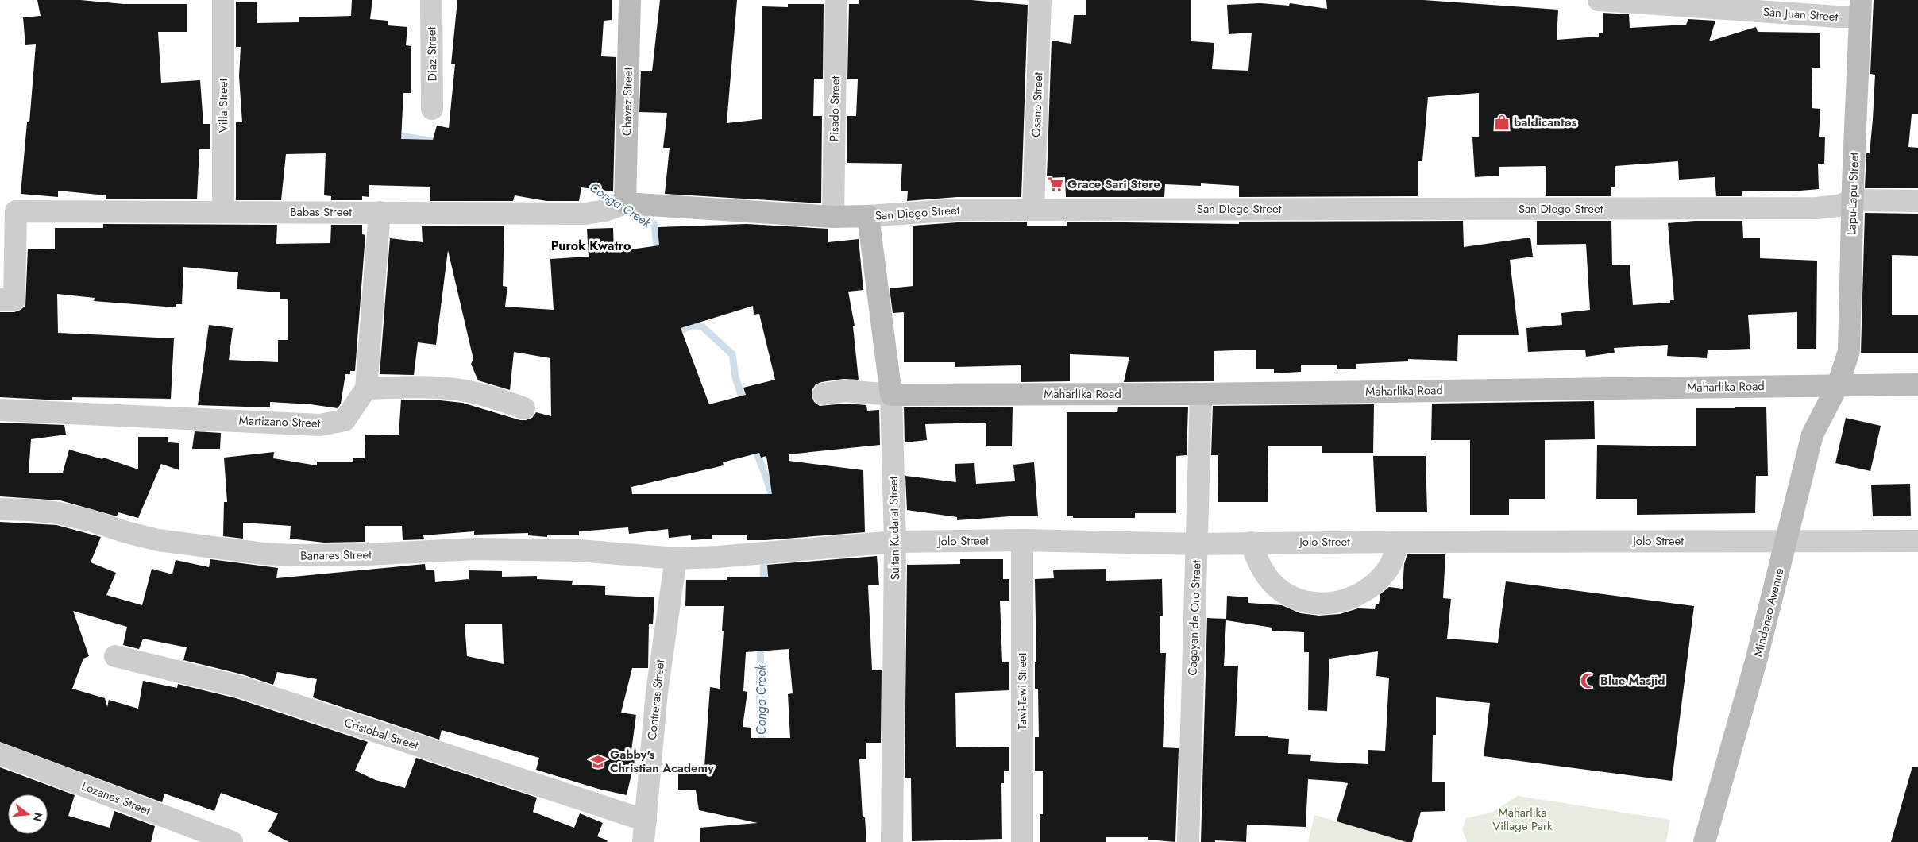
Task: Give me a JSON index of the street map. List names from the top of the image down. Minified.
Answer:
{"streets":{"street":["San Juan Street","Diaz Street","Chavez Street","Osano Street","Villa Street","Pisado Street","Lapu-Lapu Street","San Diego Street","Babas Street","Maharlika Road","Martizano Street","Sultan Kudarat Street","Jolo Street","Banares Street","Mindanao Avenue","Cagayan de Oro Street","Tawi-Tawi Street","Contreras Street","Cristobal Street","Lozanes Street"]},"crossings":[["San Juan Street","Lapu-Lapu Street"],["Chavez Street","San Diego Street"],["Chavez Street","Babas Street"],["Osano Street","San Diego Street"],["Villa Street","Babas Street"],["Pisado Street","San Diego Street"],["Lapu-Lapu Street","San Diego Street"],["Lapu-Lapu Street","Maharlika Road"],["Lapu-Lapu Street","Mindanao Avenue"],["San Diego Street","Babas Street"],["San Diego Street","Sultan Kudarat Street"],["Babas Street","Martizano Street"],["Maharlika Road","Sultan Kudarat Street"],["Maharlika Road","Mindanao Avenue"],["Maharlika Road","Cagayan de Oro Street"],["Sultan Kudarat Street","Jolo Street"],["Jolo Street","Banares Street"],["Jolo Street","Mindanao Avenue"],["Jolo Street","Cagayan de Oro Street"],["Jolo Street","Tawi-Tawi Street"],["Jolo Street","Contreras Street"],["Banares Street","Contreras Street"],["Contreras Street","Cristobal Street"]],"districts":["Purok Kwatro"],"water":["Conga Creek"],"parks":["Maharlika Village Park"],"places":{"shop":["baldicantos"],"supermarket":["Grace Sari Store"],"mosque":["Blue Masjid"],"school or university":["Gabby's Christian Academy"]},"north":"right"}
